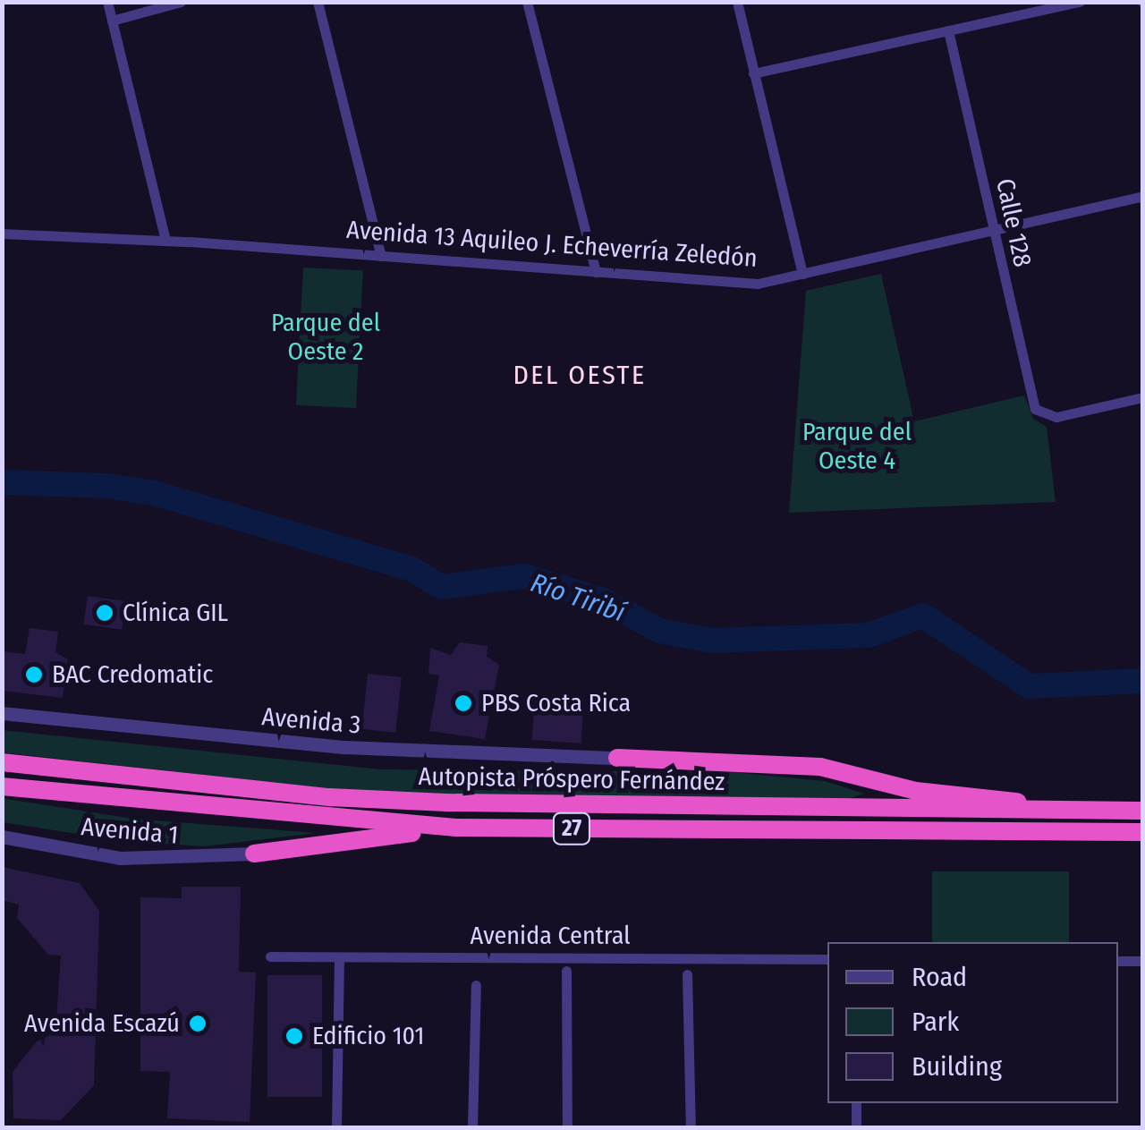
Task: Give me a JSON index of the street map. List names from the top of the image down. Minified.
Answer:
{"streets":{"highway":["Autopista Próspero Fernández","27"],"street":["Calle 128","Avenida 13 Aquileo J. Echeverría Zeledón","Avenida 3","Avenida 1","Avenida Central"]},"crossings":[["Calle 128","Avenida 13 Aquileo J. Echeverría Zeledón"]],"districts":["DEL OESTE"],"water":["Río Tiribí"],"parks":["Parque del Oeste 2","Parque del Oeste 4"],"places":["Clínica GIL","BAC Credomatic","PBS Costa Rica","Avenida Escazú","Edificio 101"],"legend":["Road","Park","Building"]}
